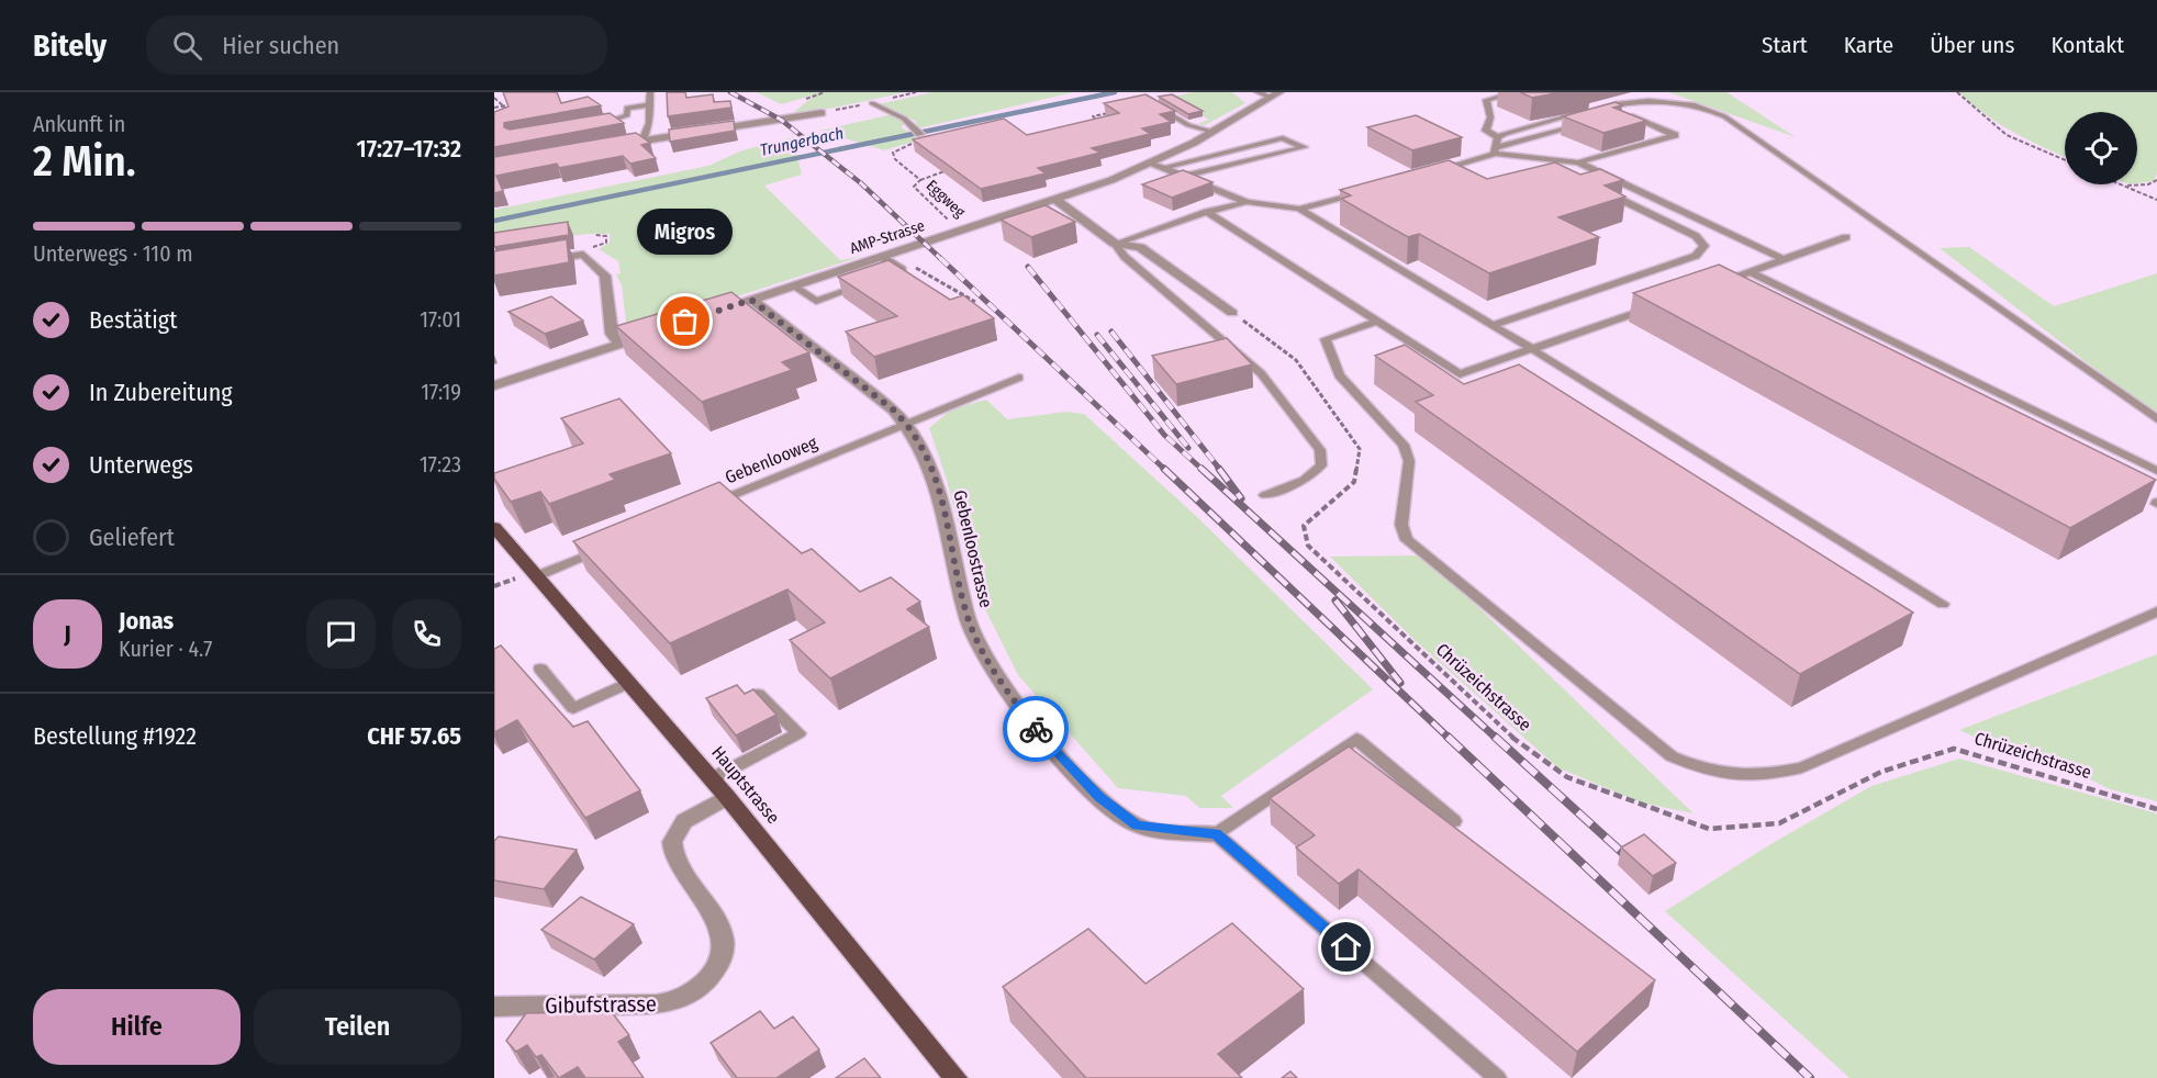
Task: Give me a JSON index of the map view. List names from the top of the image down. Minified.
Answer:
{"streets":{"main road":["Hauptstrasse"],"street":["AMP-Strasse","Gebenloostrasse","Gibufstrasse"],"lane":["Gebenlooweg"],"path":["Eggweg","Chrüzeichstrasse"]},"crossings":[["Eggweg","AMP-Strasse"],["AMP-Strasse","Gebenloostrasse"],["Gebenlooweg","Gebenloostrasse"],["Hauptstrasse","Gibufstrasse"]],"water":["Trungerbach"],"places":["Migros"],"page":{"header":"Bitely","search":"Hier suchen","nav":["Start","Karte","Über uns","Kontakt"],"heading":["2 Min.","Ankunft in","17:27–17:32"],"panel":["Jonas","Kurier · 4.7","Bestellung #1922","CHF 57.65"],"bar":"Unterwegs · 110 m","bubble":"Migros","list":[["Bestätigt","17:01"],["In Zubereitung","17:19"],["Unterwegs","17:23"],"Geliefert"],"round":"J","buttons":["Hilfe","Teilen"]}}
